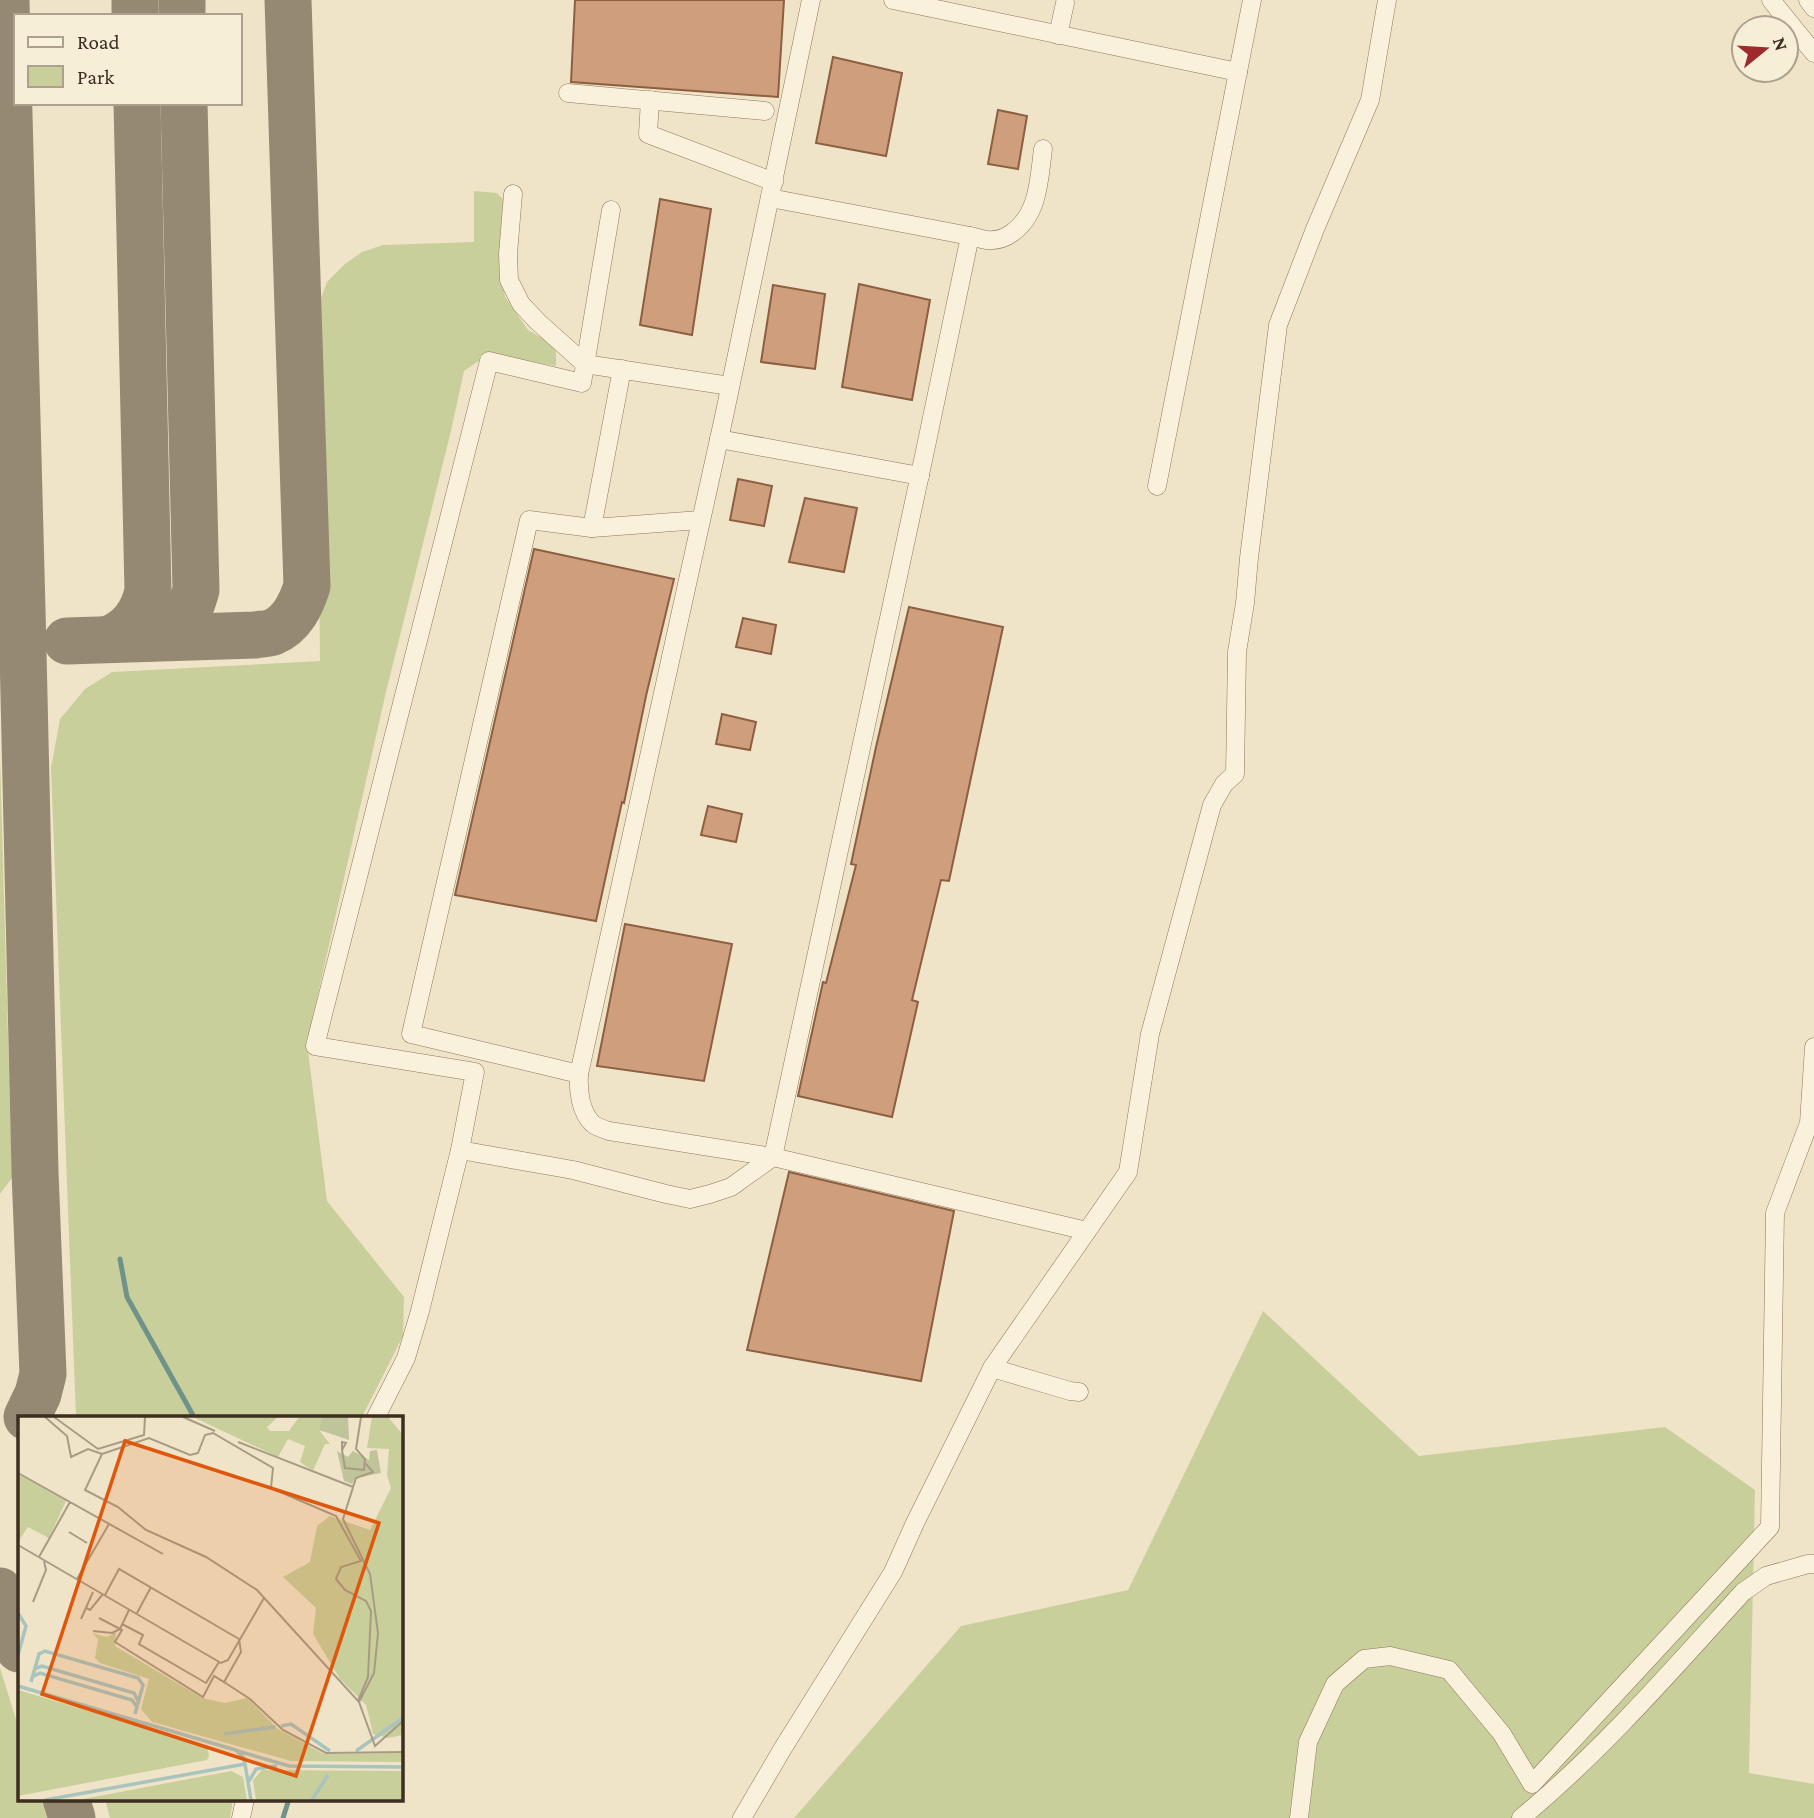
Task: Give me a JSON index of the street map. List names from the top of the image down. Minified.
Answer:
{"legend":["Road","Park"],"north":"right"}
